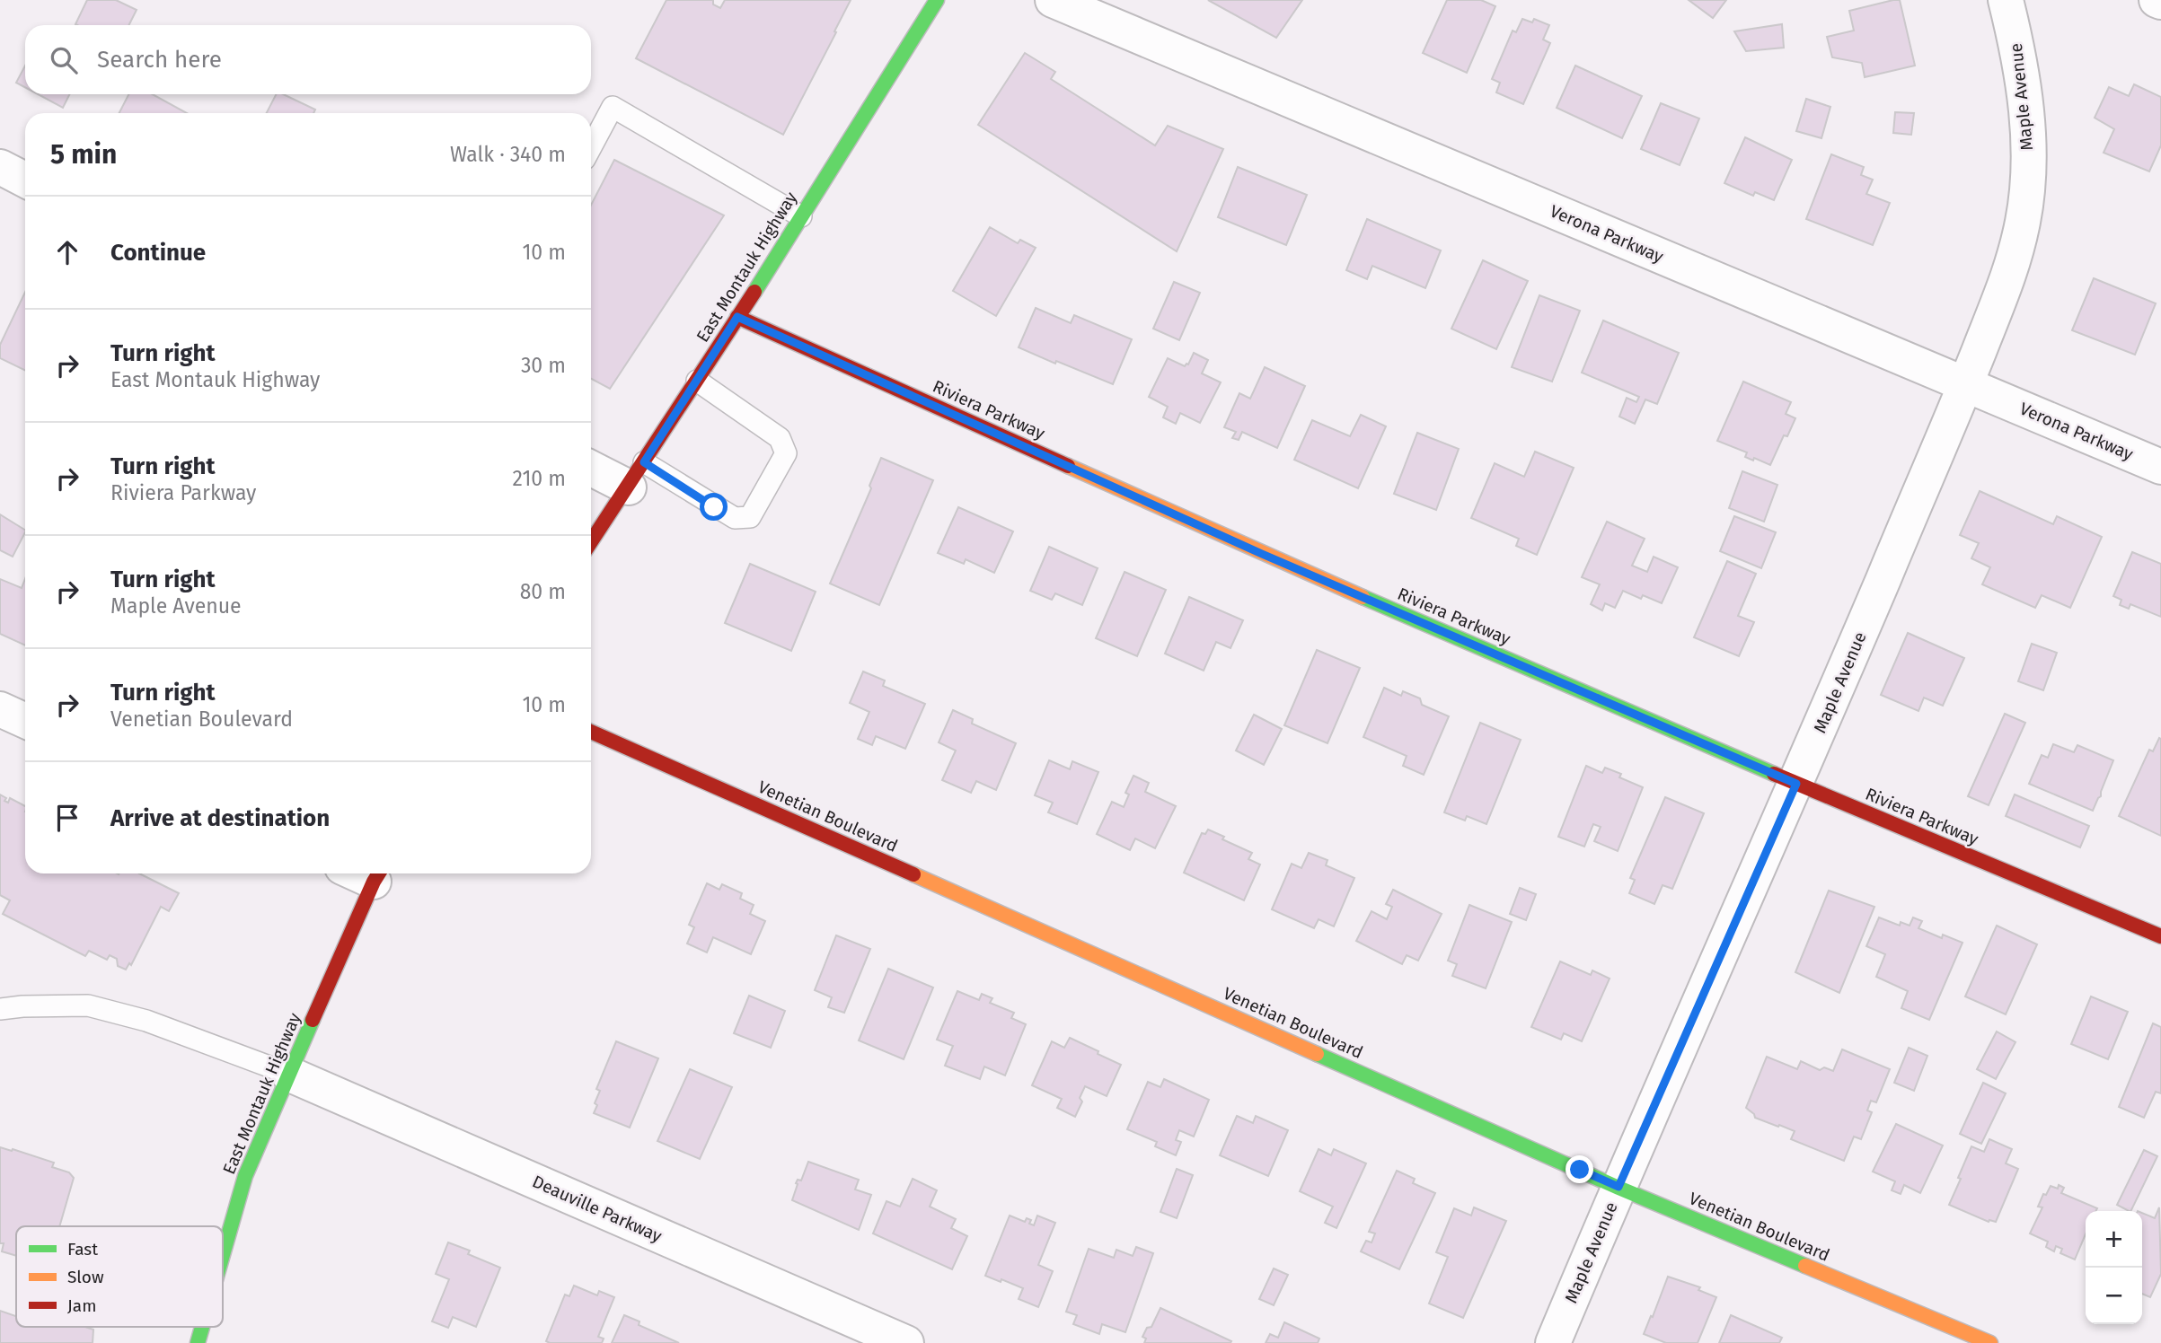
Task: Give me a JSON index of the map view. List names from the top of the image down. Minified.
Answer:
{"streets":{"street":["Maple Avenue","Verona Parkway","East Montauk Highway","Riviera Parkway","Venetian Boulevard","Deauville Parkway"]},"crossings":[["Maple Avenue","Verona Parkway"],["Maple Avenue","Riviera Parkway"],["Maple Avenue","Venetian Boulevard"],["East Montauk Highway","Riviera Parkway"],["East Montauk Highway","Deauville Parkway"]],"legend":["Fast","Slow","Jam"],"page":{"search":"Search here","heading":["5 min","Walk · 340 m"],"list":[["Continue","10 m"],["Turn right","East Montauk Highway","30 m"],["Turn right","Riviera Parkway","210 m"],["Turn right","Maple Avenue","80 m"],["Turn right","Venetian Boulevard","10 m"],"Arrive at destination"],"map_buttons":["+","−"]}}
